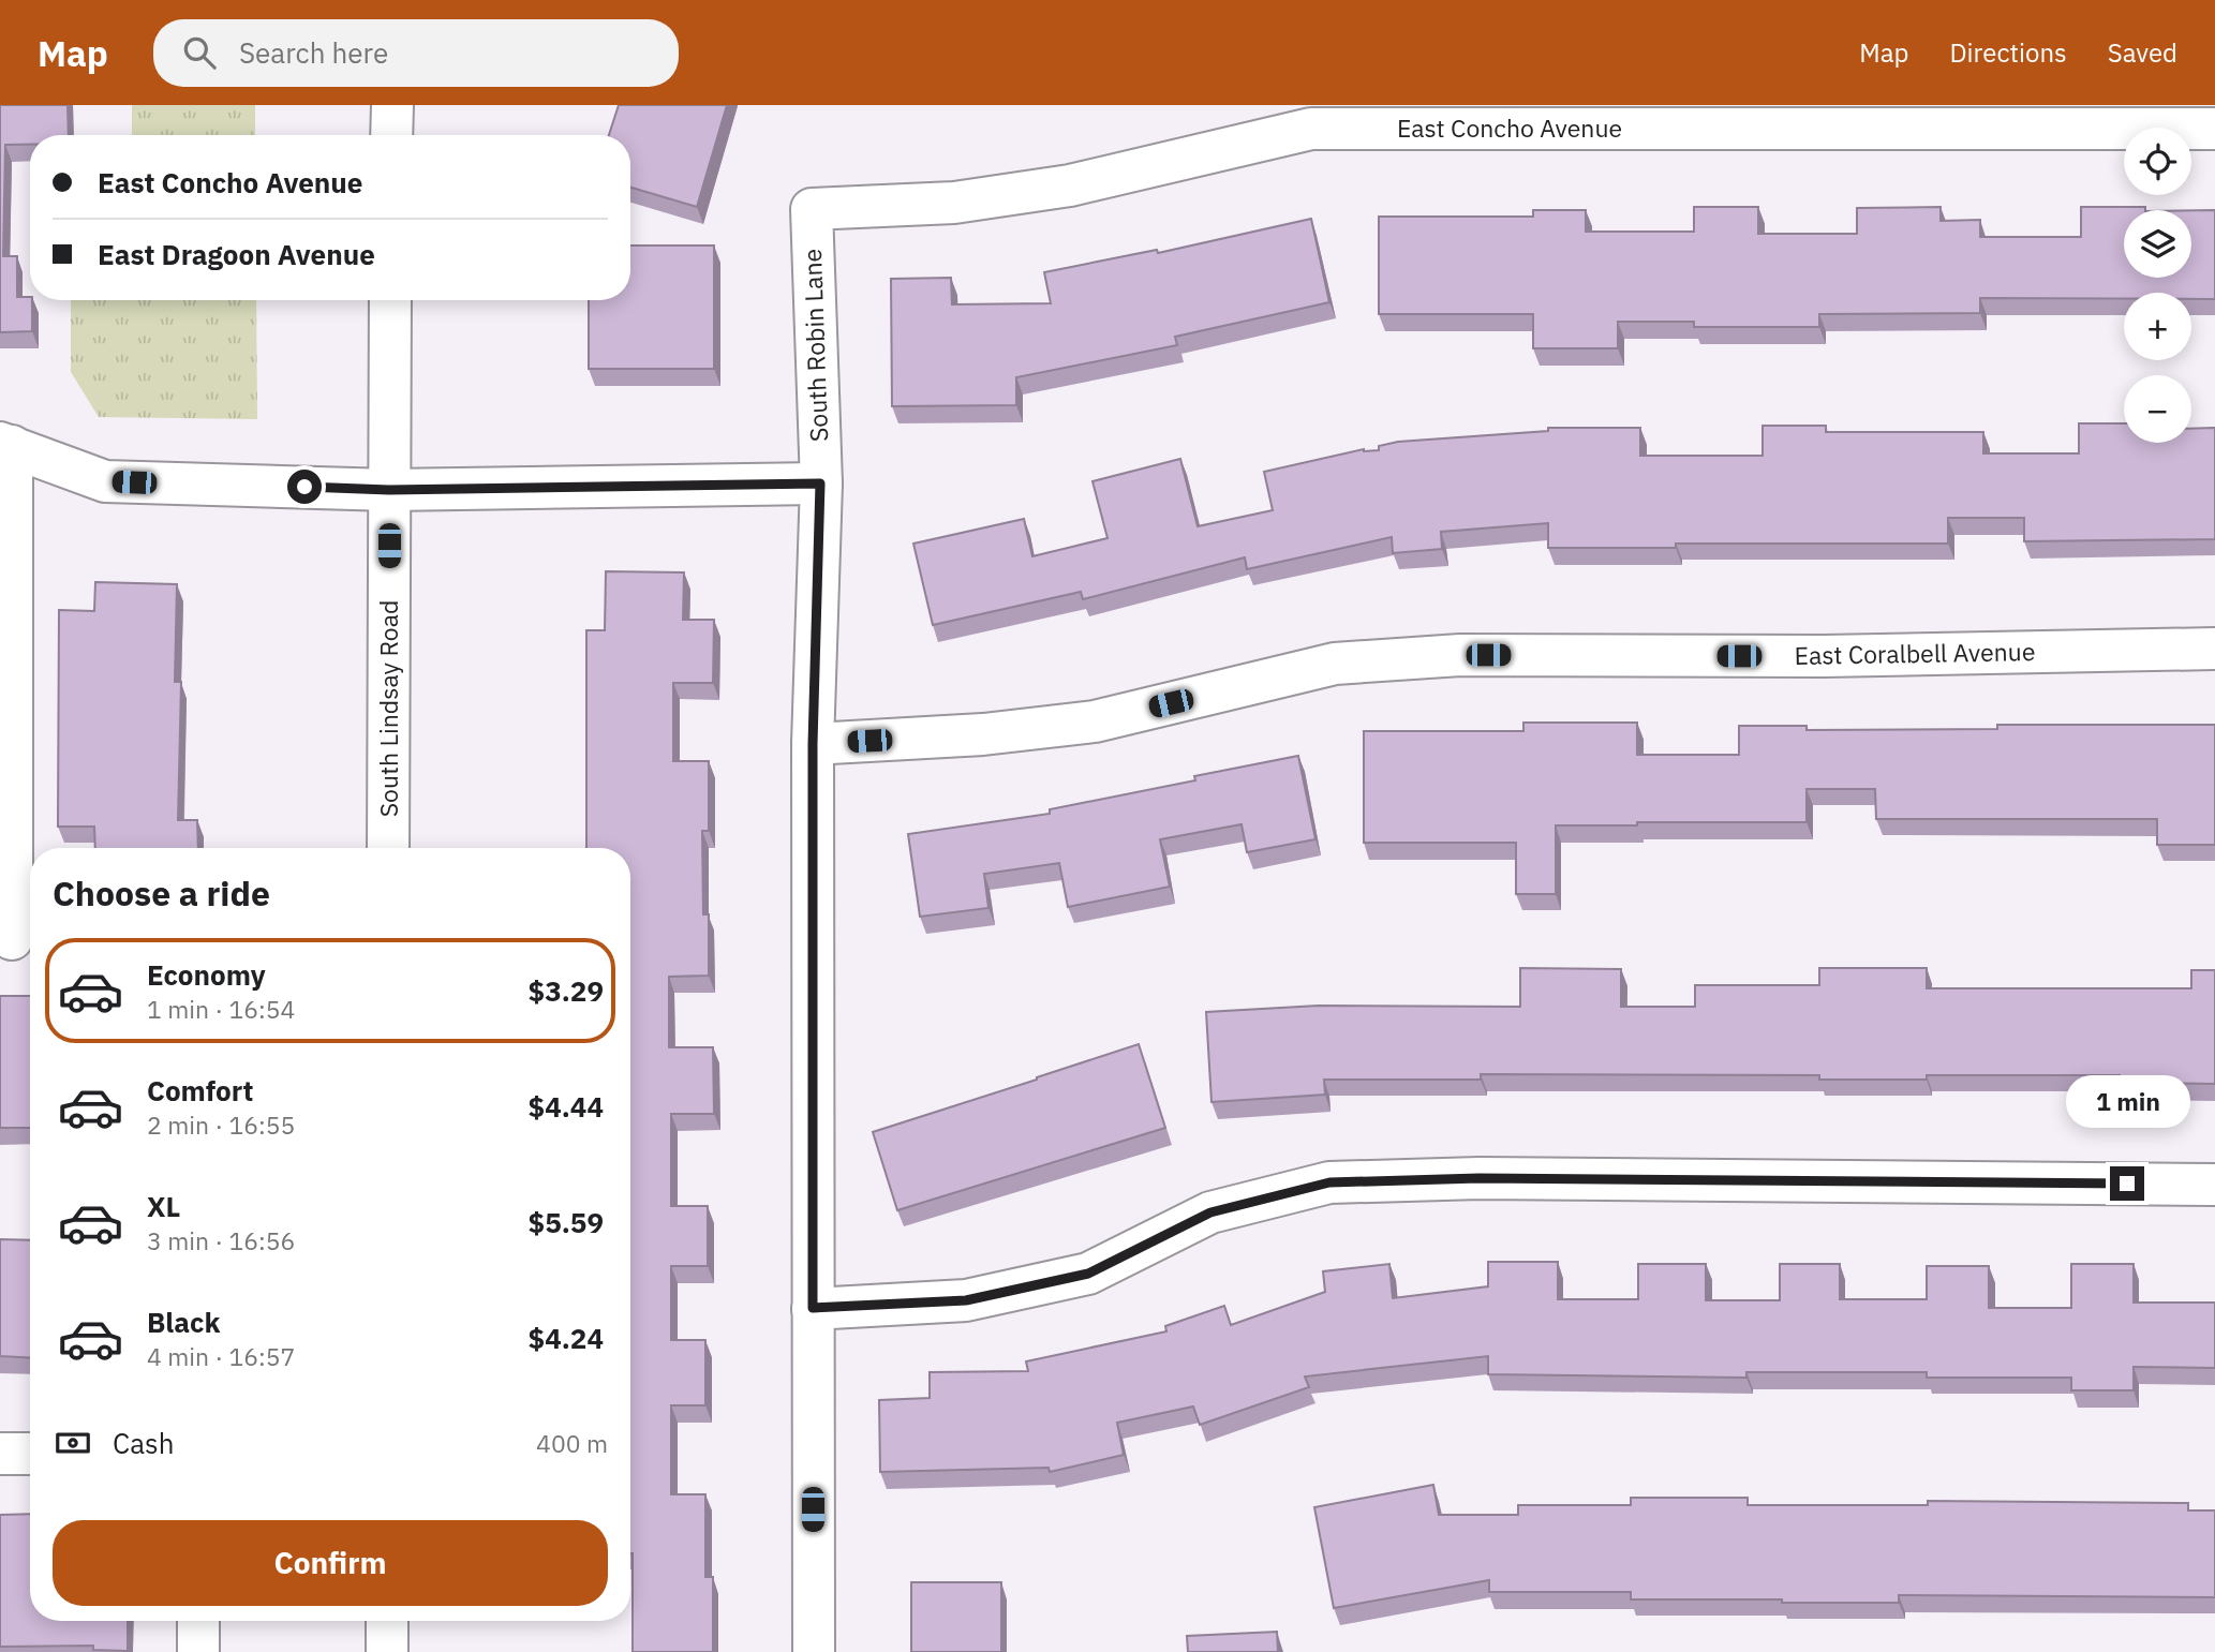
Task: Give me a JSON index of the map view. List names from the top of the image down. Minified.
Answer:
{"streets":{"street":["East Concho Avenue","South Robin Lane","East Coralbell Avenue","South Lindsay Road"]},"crossings":[["East Concho Avenue","South Robin Lane"],["South Robin Lane","East Coralbell Avenue"]],"page":{"header":"Map","search":"Search here","nav":["Map","Directions","Saved"],"map_buttons":["+","−"],"banner":["East Concho Avenue","East Dragoon Avenue"],"heading":"Choose a ride","list":[{"name":"Economy","note":"1 min · 16:54","value":"$3.29"},{"name":"Comfort","note":"2 min · 16:55","value":"$4.44"},{"name":"XL","note":"3 min · 16:56","value":"$5.59"},{"name":"Black","note":"4 min · 16:57","value":"$4.24"}],"bubble":"1 min","pay":["Cash","400 m"],"buttons":"Confirm"}}
